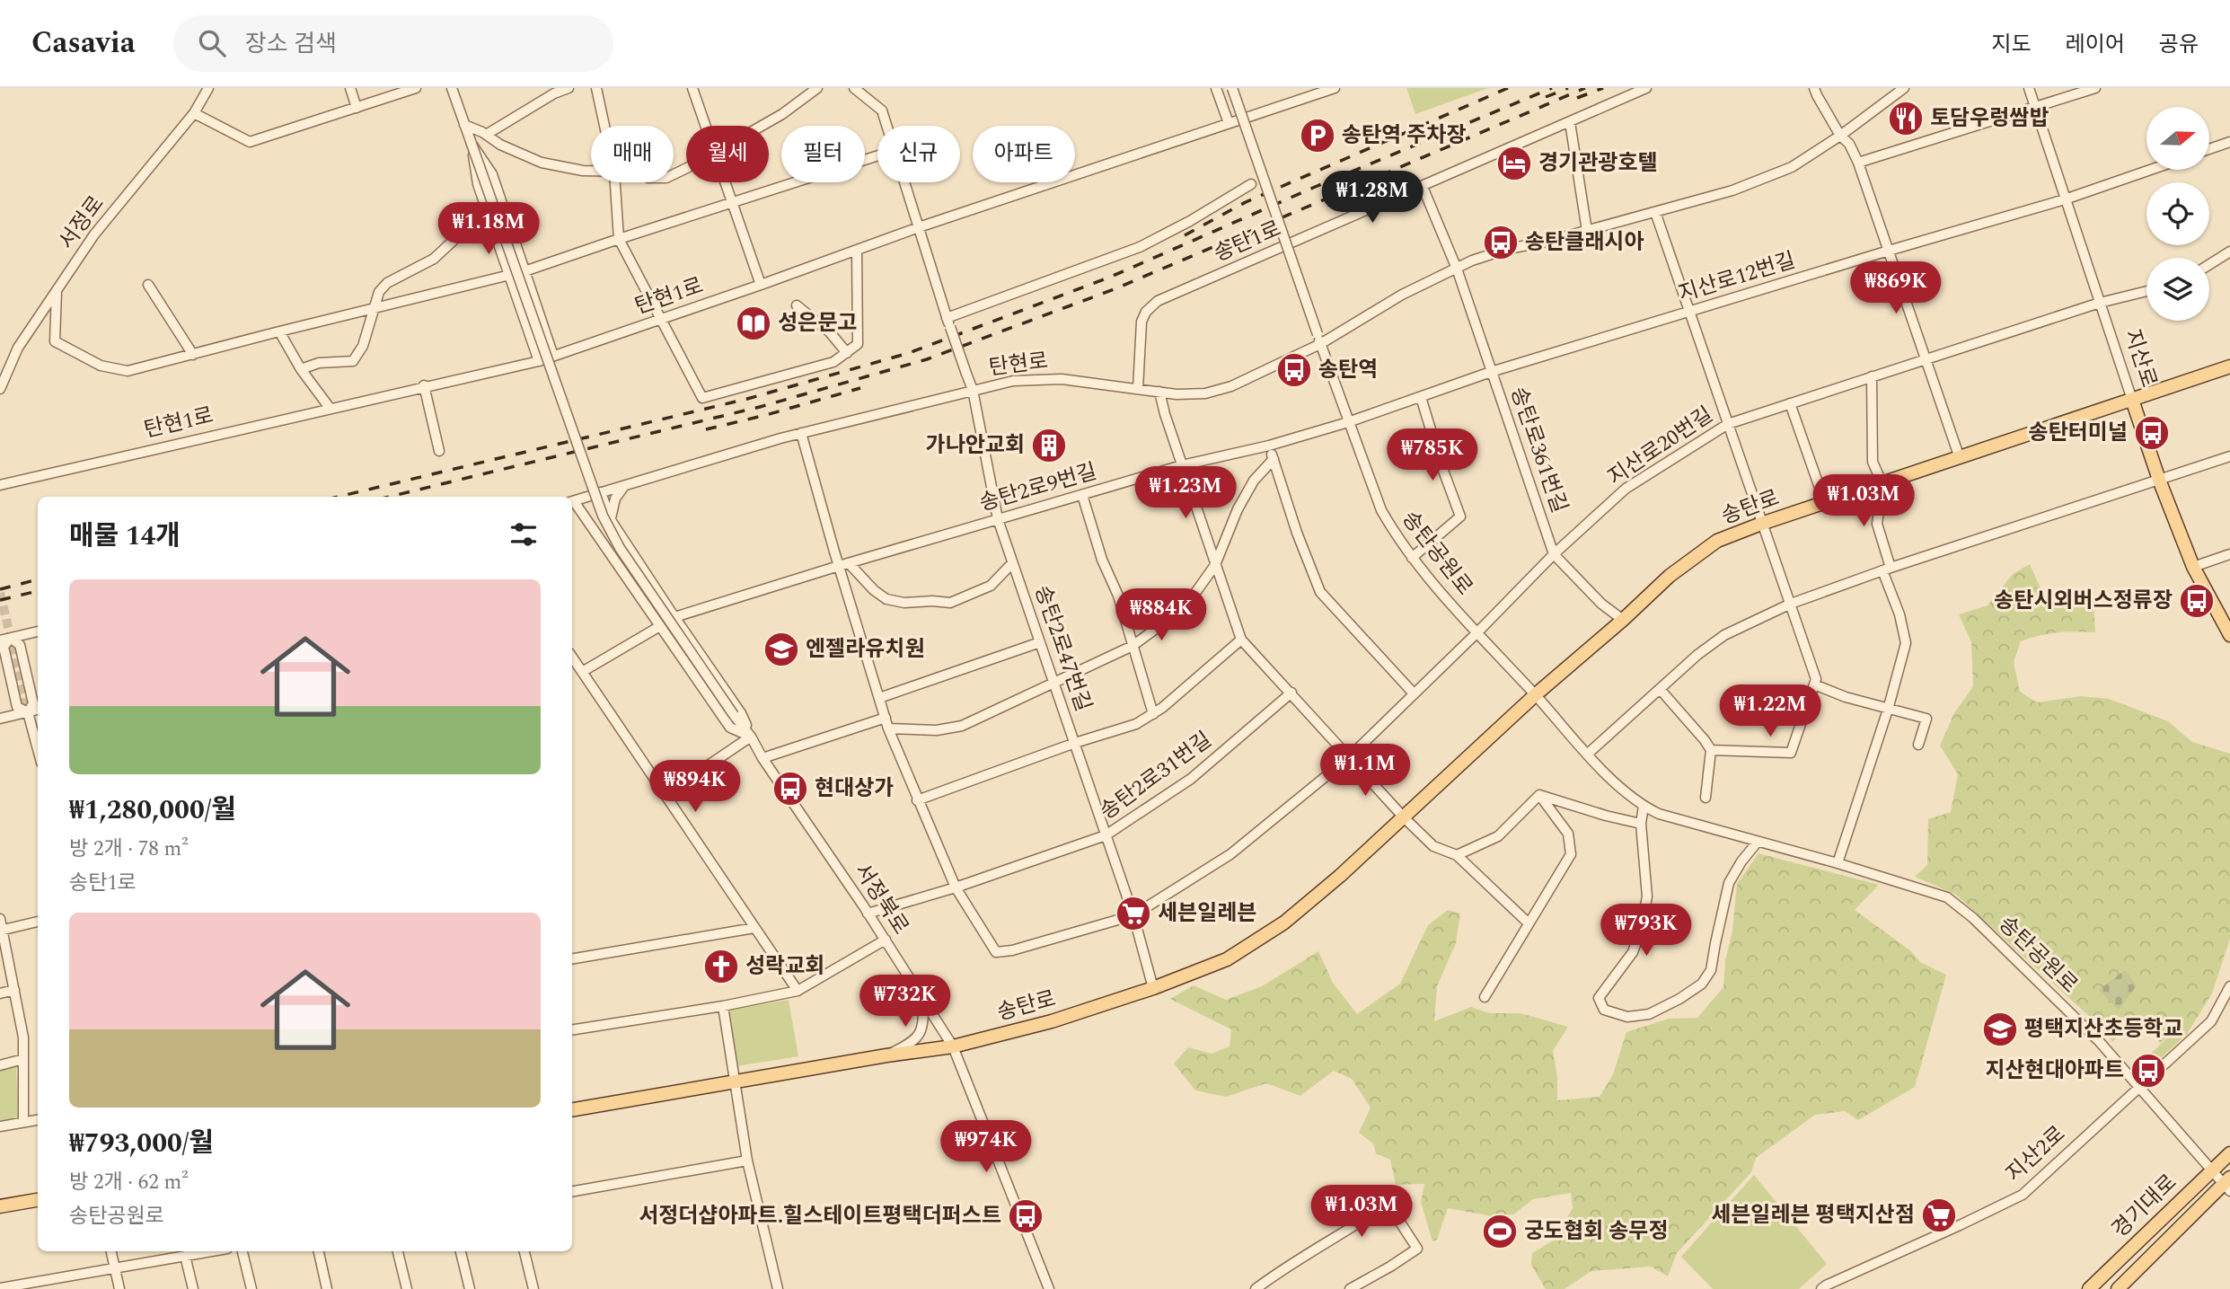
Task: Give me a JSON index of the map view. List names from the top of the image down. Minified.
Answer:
{"streets":{"main road":["지산로","송탄로","경기대로"],"street":["서정로","송탄1로","지산로12번길","탄현1로","탄현로","지산로20번길","송탄로361번길","송탄2로9번길","송탄공원로","송탄2로47번길","송탄2로31번길","서정북로","지산2로"]},"crossings":[["송탄1로","탄현로"],["지산로12번길","지산로"],["지산로12번길","송탄로361번길"],["지산로12번길","송탄2로9번길"],["지산로12번길","송탄공원로"],["탄현1로","송탄2로47번길"],["지산로","지산로20번길"],["지산로","송탄로"],["탄현로","송탄로361번길"],["탄현로","송탄공원로"],["탄현로","송탄2로47번길"],["지산로20번길","송탄로361번길"],["지산로20번길","송탄공원로"],["지산로20번길","송탄2로47번길"],["지산로20번길","송탄2로31번길"],["송탄로361번길","송탄로"],["송탄2로9번길","송탄공원로"],["송탄2로9번길","송탄2로47번길"],["송탄로","송탄공원로"],["송탄로","송탄2로47번길"],["송탄로","서정북로"],["송탄공원로","지산2로"],["송탄공원로","경기대로"],["송탄2로47번길","송탄2로31번길"],["송탄2로31번길","서정북로"]],"places":{"restaurant":["토담우렁쌈밥"],"parking":["송탄역 주차장"],"hotel":["경기관광호텔"],"bus stop":["송탄클래시아","송탄역","송탄터미널","송탄시외버스정류장","현대상가","지산현대아파트","서정더샵아파트.힐스테이트평택더퍼스트"],"library":["성은문고"],"building":["가나안교회"],"school or university":["엔젤라유치원","평택지산초등학교"],"supermarket":["세븐일레븐","세븐일레븐 평택지산점"],"church":["성락교회"],"sports":["궁도협회 송무정"]},"north":"right","page":{"header":"Casavia","search":"장소 검색","nav":["지도","레이어","공유"],"chip":["매매","월세","필터","신규","아파트"],"price":["₩1.28M","₩1.18M","₩869K","₩785K","₩1.23M","₩1.03M","₩884K","₩1.22M","₩1.1M","₩894K","₩793K","₩732K","₩974K","₩1.03M"],"heading":"매물 14개","list":[{"name":"₩1,280,000/월","note":"방 2개 · 78 m² · 송탄1로"},{"name":"₩793,000/월","note":"방 2개 · 62 m² · 송탄공원로"}]}}
